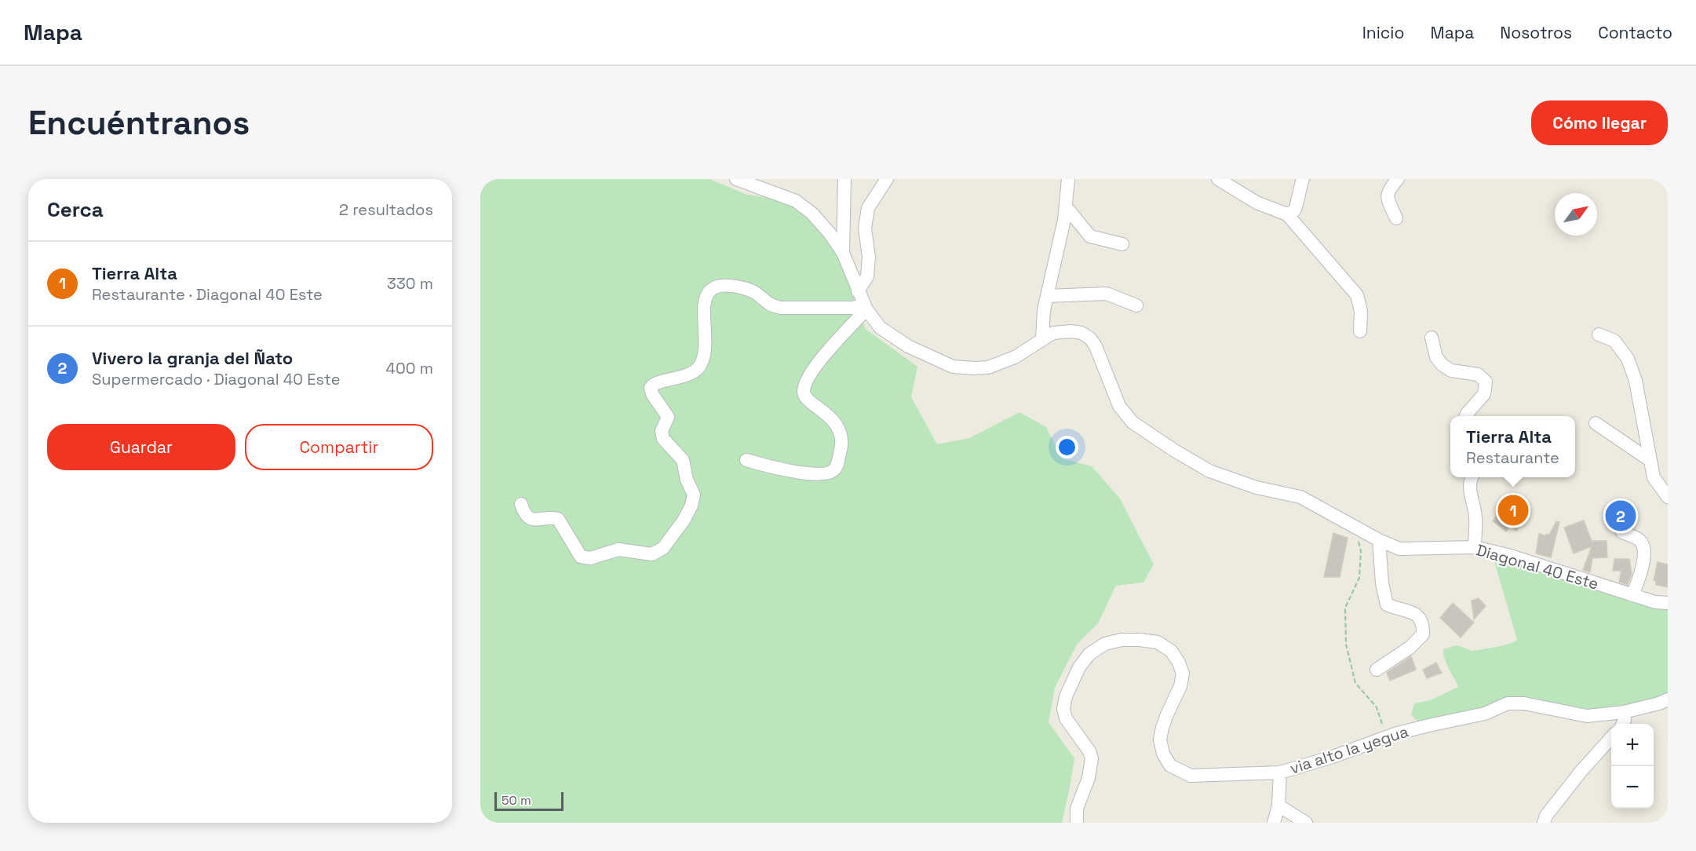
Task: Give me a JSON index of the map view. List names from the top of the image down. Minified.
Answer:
{"streets":{"street":["Diagonal 40 Este","via alto la yegua"]},"scale_bar":"50 m","north":"top right","page":{"header":"Mapa","nav":["Inicio","Mapa","Nosotros","Contacto"],"buttons":["Cómo llegar",["Guardar","Compartir"]],"title":"Encuéntranos","heading":["Cerca","2 resultados"],"list":[{"mark":"1","name":"Tierra Alta","note":"Restaurante · Diagonal 40 Este","value":"330 m"},{"mark":"2","name":"Vivero la granja del Ñato","note":"Supermercado · Diagonal 40 Este","value":"400 m"}],"popup":["Tierra Alta","Restaurante"],"pins":["1","2"],"map_buttons":["+","−"],"scale":"50 m"}}
